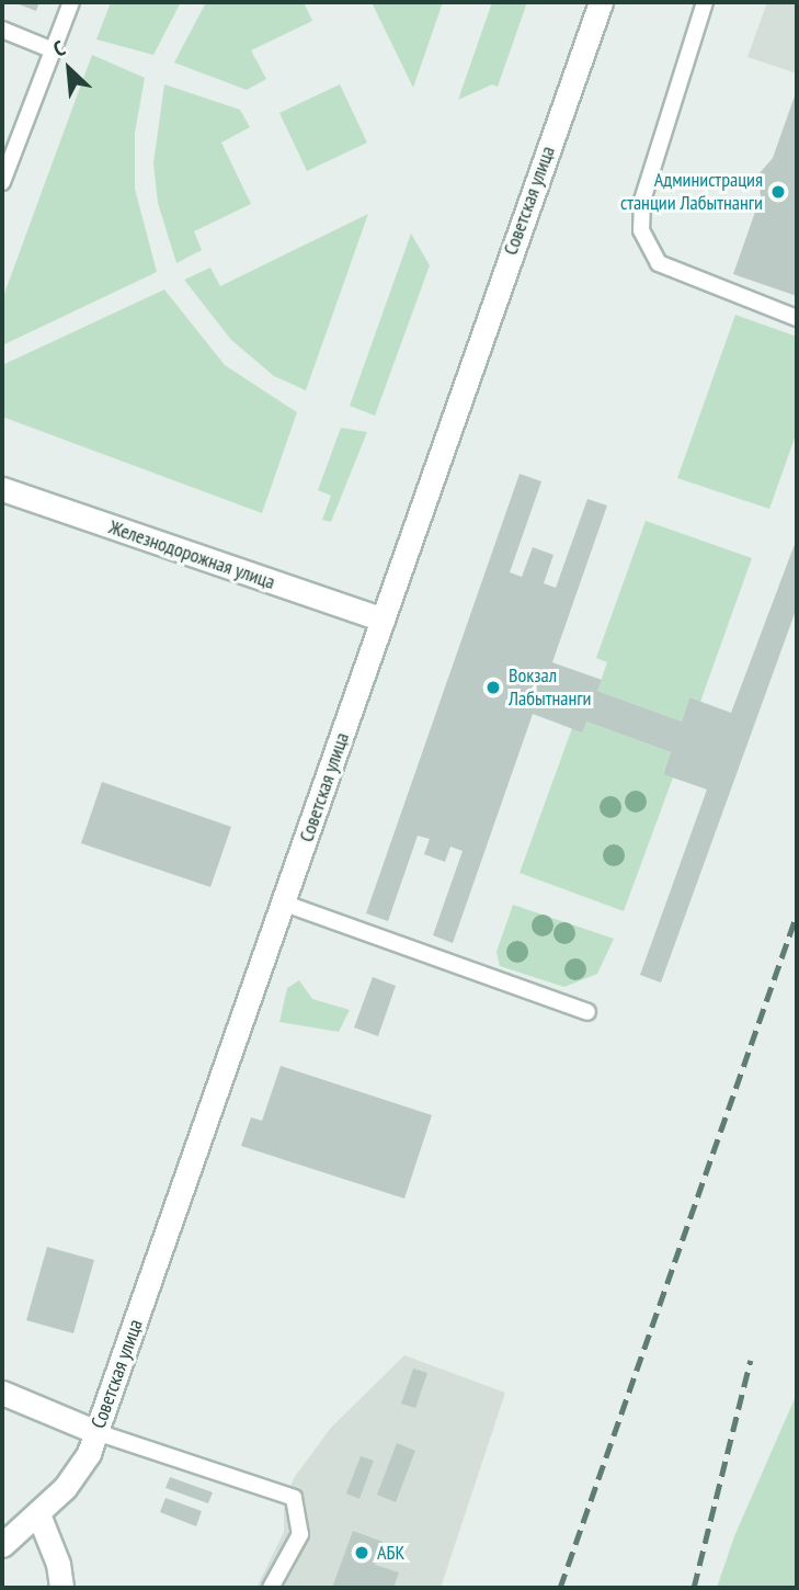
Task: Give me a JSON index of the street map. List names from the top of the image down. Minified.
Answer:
{"streets":{"street":["Советская улица","Железнодорожная улица"]},"crossings":[["Советская улица","Железнодорожная улица"]],"places":["Администрация станции Лабытнанги","Вокзал Лабытнанги","АБК"],"north":"top left"}
